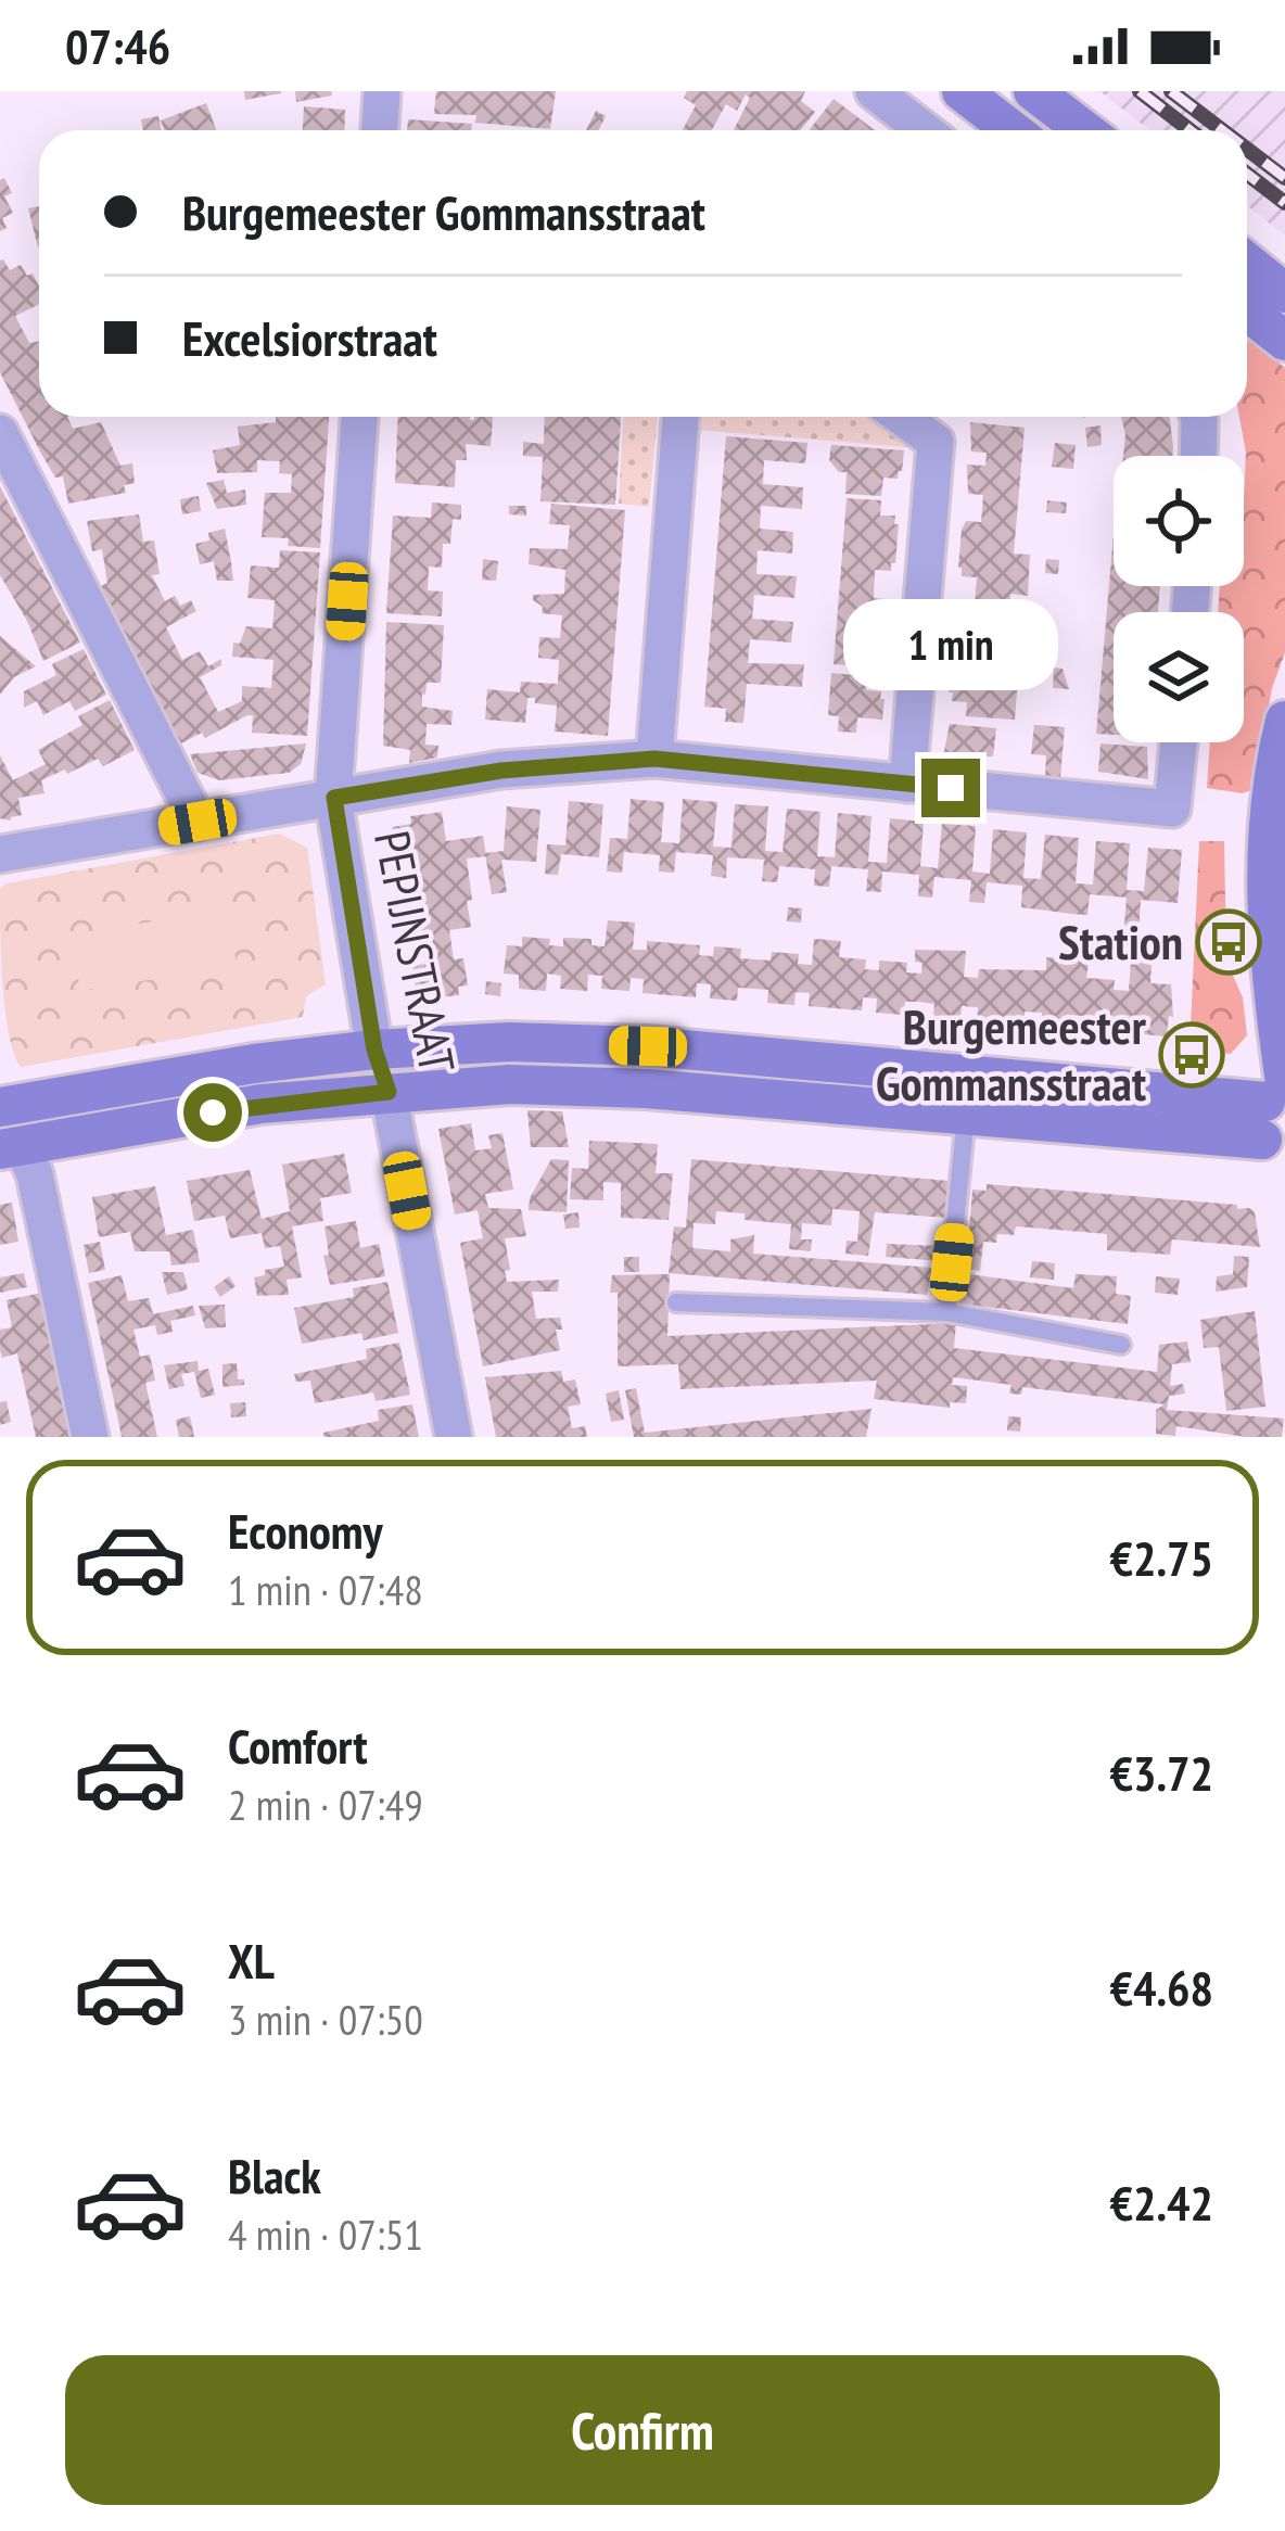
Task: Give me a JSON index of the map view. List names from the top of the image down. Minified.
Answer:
{"streets":{"street":["PEPIJNSTRAAT"]},"places":{"bus stop":["Station","Burgemeester Gommansstraat"]},"page":{"status":"07:46","banner":["Burgemeester Gommansstraat","Excelsiorstraat"],"bubble":"1 min","list":[{"name":"Economy","note":"1 min · 07:48","value":"€2.75"},{"name":"Comfort","note":"2 min · 07:49","value":"€3.72"},{"name":"XL","note":"3 min · 07:50","value":"€4.68"},{"name":"Black","note":"4 min · 07:51","value":"€2.42"}],"buttons":"Confirm"}}
